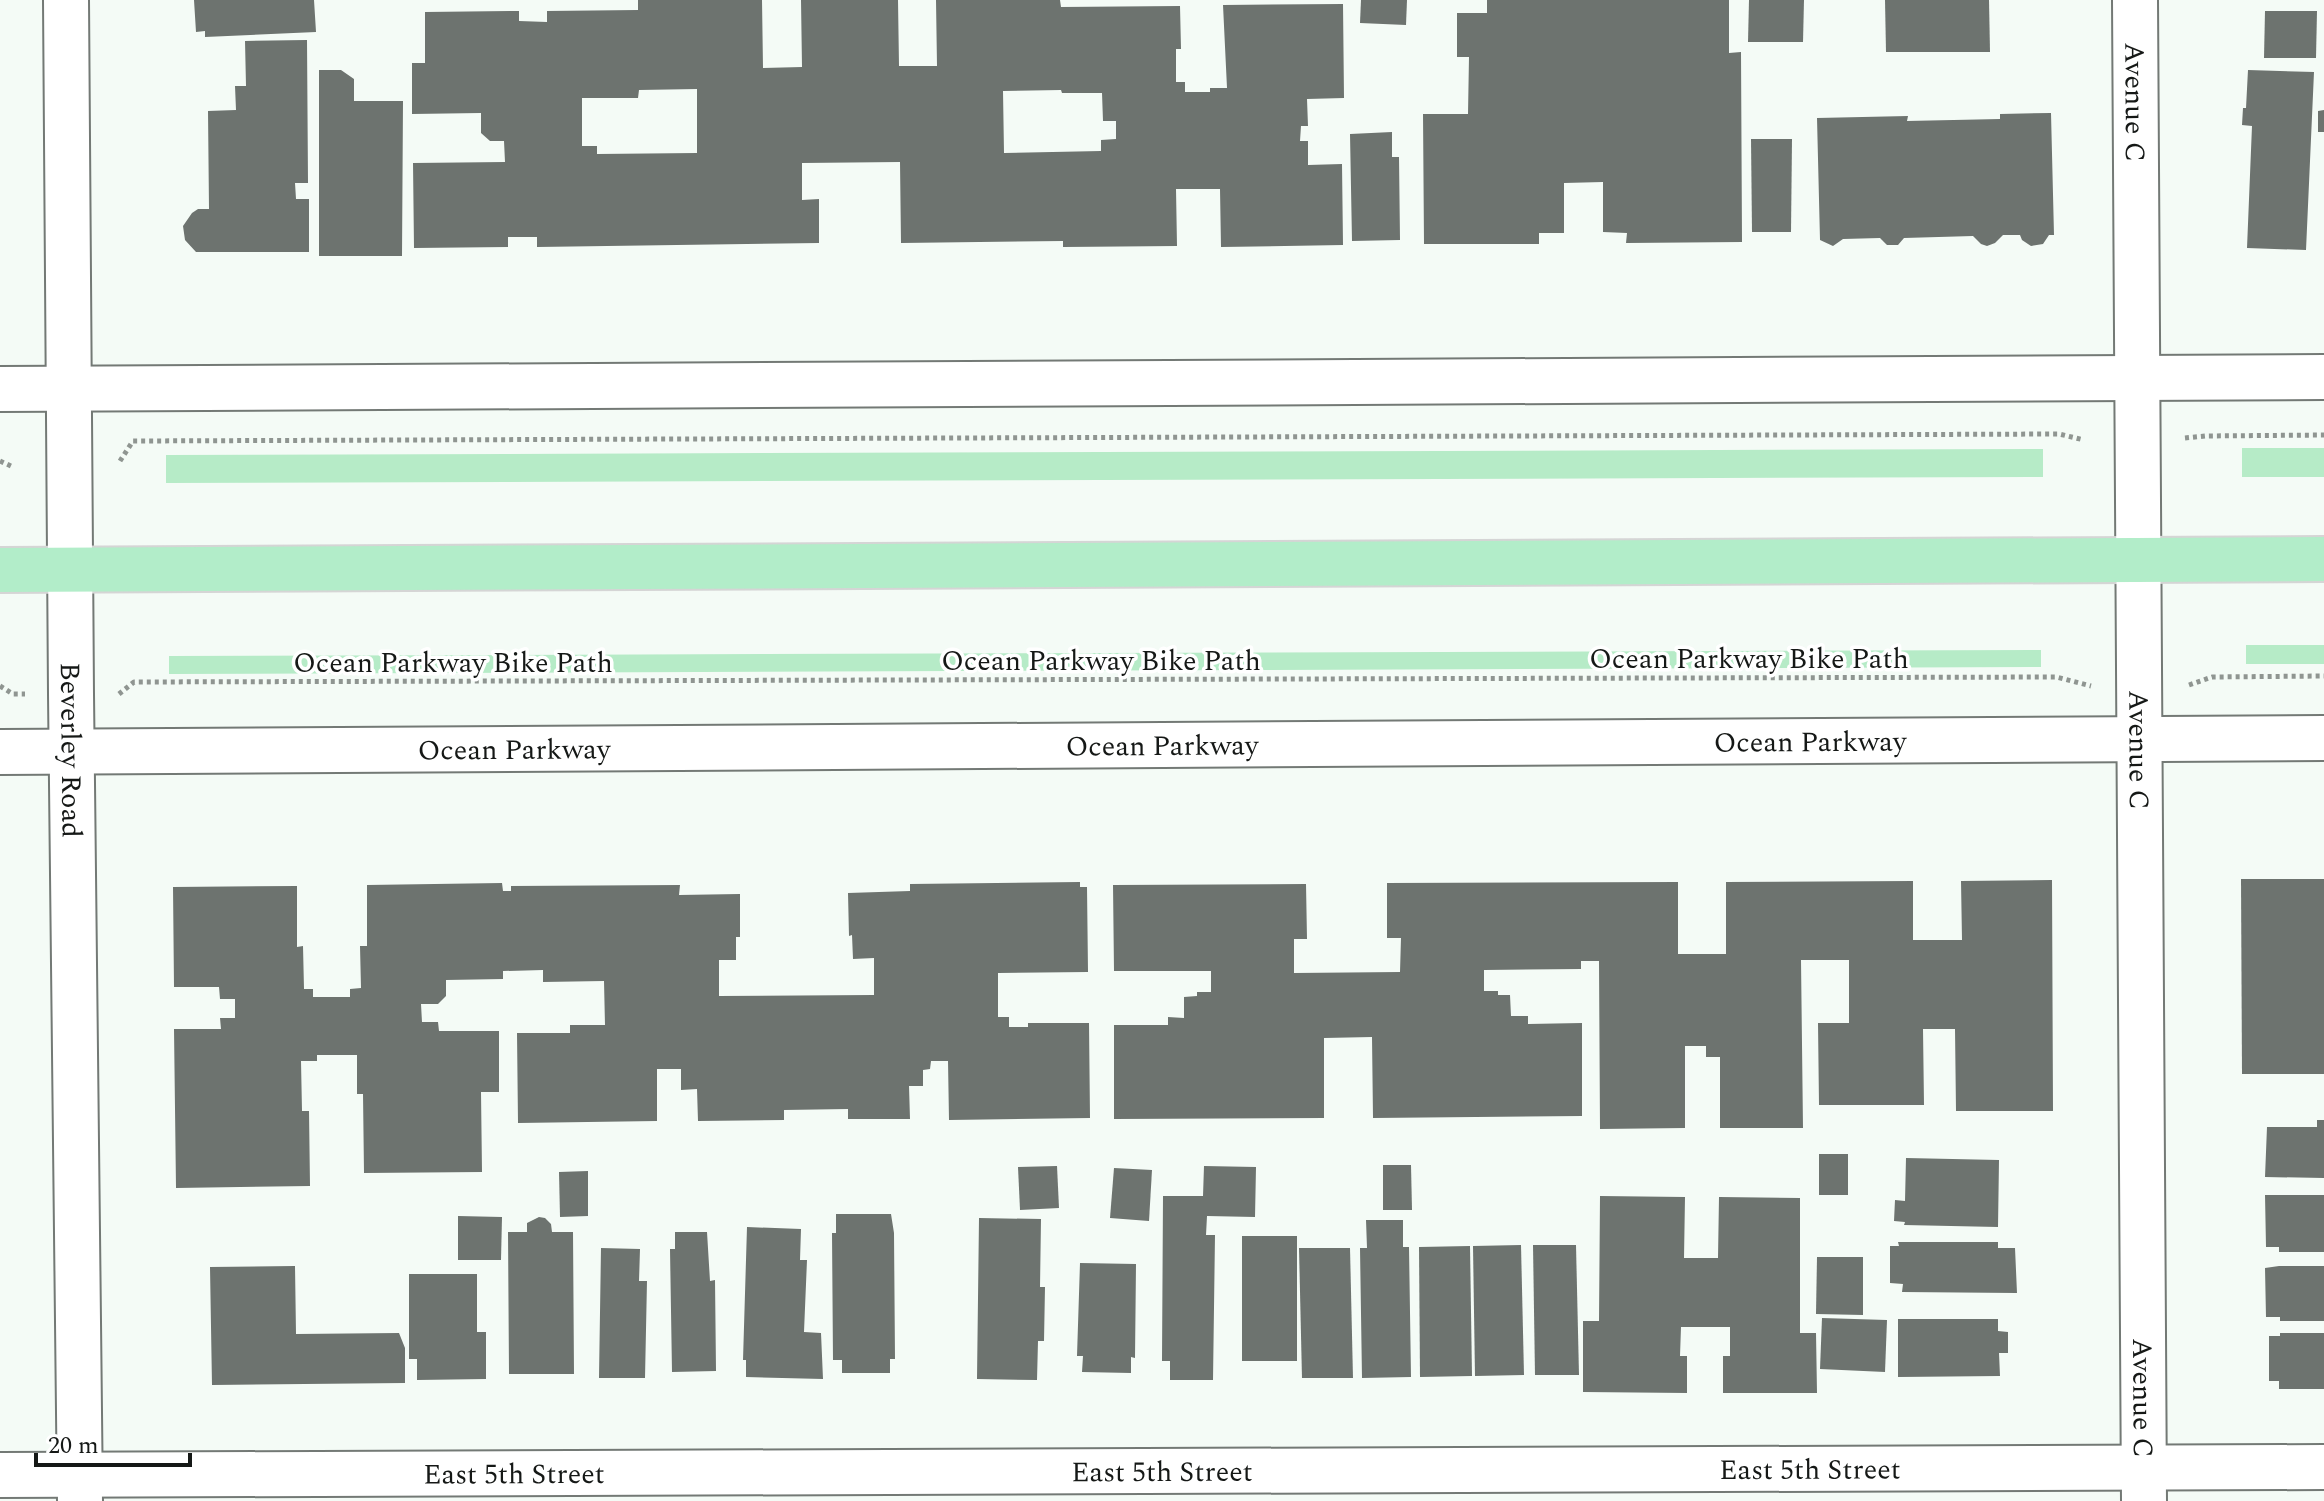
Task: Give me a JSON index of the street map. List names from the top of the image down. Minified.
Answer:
{"streets":{"street":["Avenue C","Ocean Parkway","Beverley Road","East 5th Street"],"path":["Ocean Parkway Bike Path"]},"crossings":[["Avenue C","Ocean Parkway"],["Avenue C","East 5th Street"],["Ocean Parkway","Beverley Road"],["Beverley Road","East 5th Street"]],"scale_bar":"20 m"}
